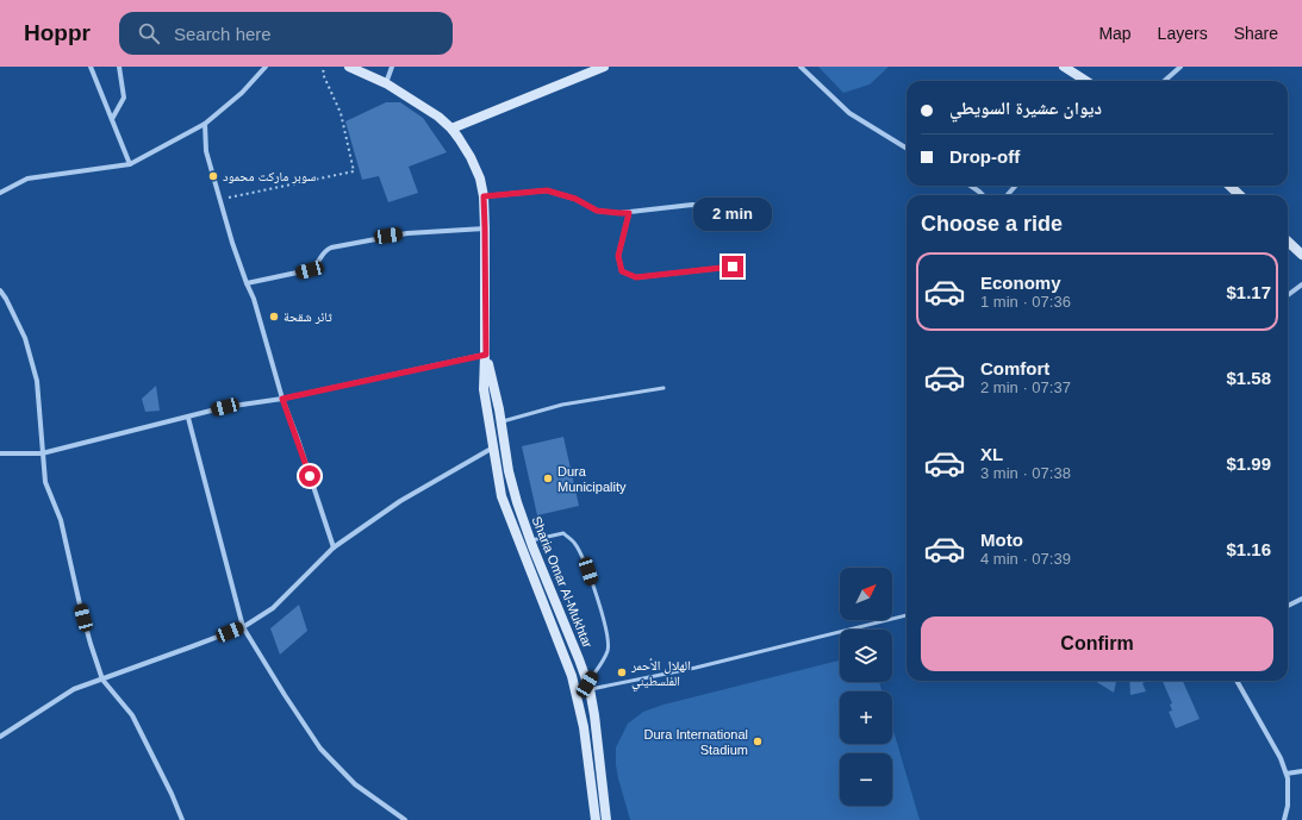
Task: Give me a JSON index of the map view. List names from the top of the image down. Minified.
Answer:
{"streets":{"main road":["Sharia Omar Al-Mukhtar"]},"places":["سوبر ماركت محمود","ثائر شقحة","Dura Municipality","الهلال الأحمر الفلسطيني","Dura International Stadium"],"north":"top right","page":{"header":"Hoppr","search":"Search here","nav":["Map","Layers","Share"],"banner":["ديوان عشيرة السويطي","Drop-off"],"heading":"Choose a ride","bubble":"2 min","list":[{"name":"Economy","note":"1 min · 07:36","value":"$1.17"},{"name":"Comfort","note":"2 min · 07:37","value":"$1.58"},{"name":"XL","note":"3 min · 07:38","value":"$1.99"},{"name":"Moto","note":"4 min · 07:39","value":"$1.16"}],"map_buttons":["+","−"],"buttons":"Confirm"}}
